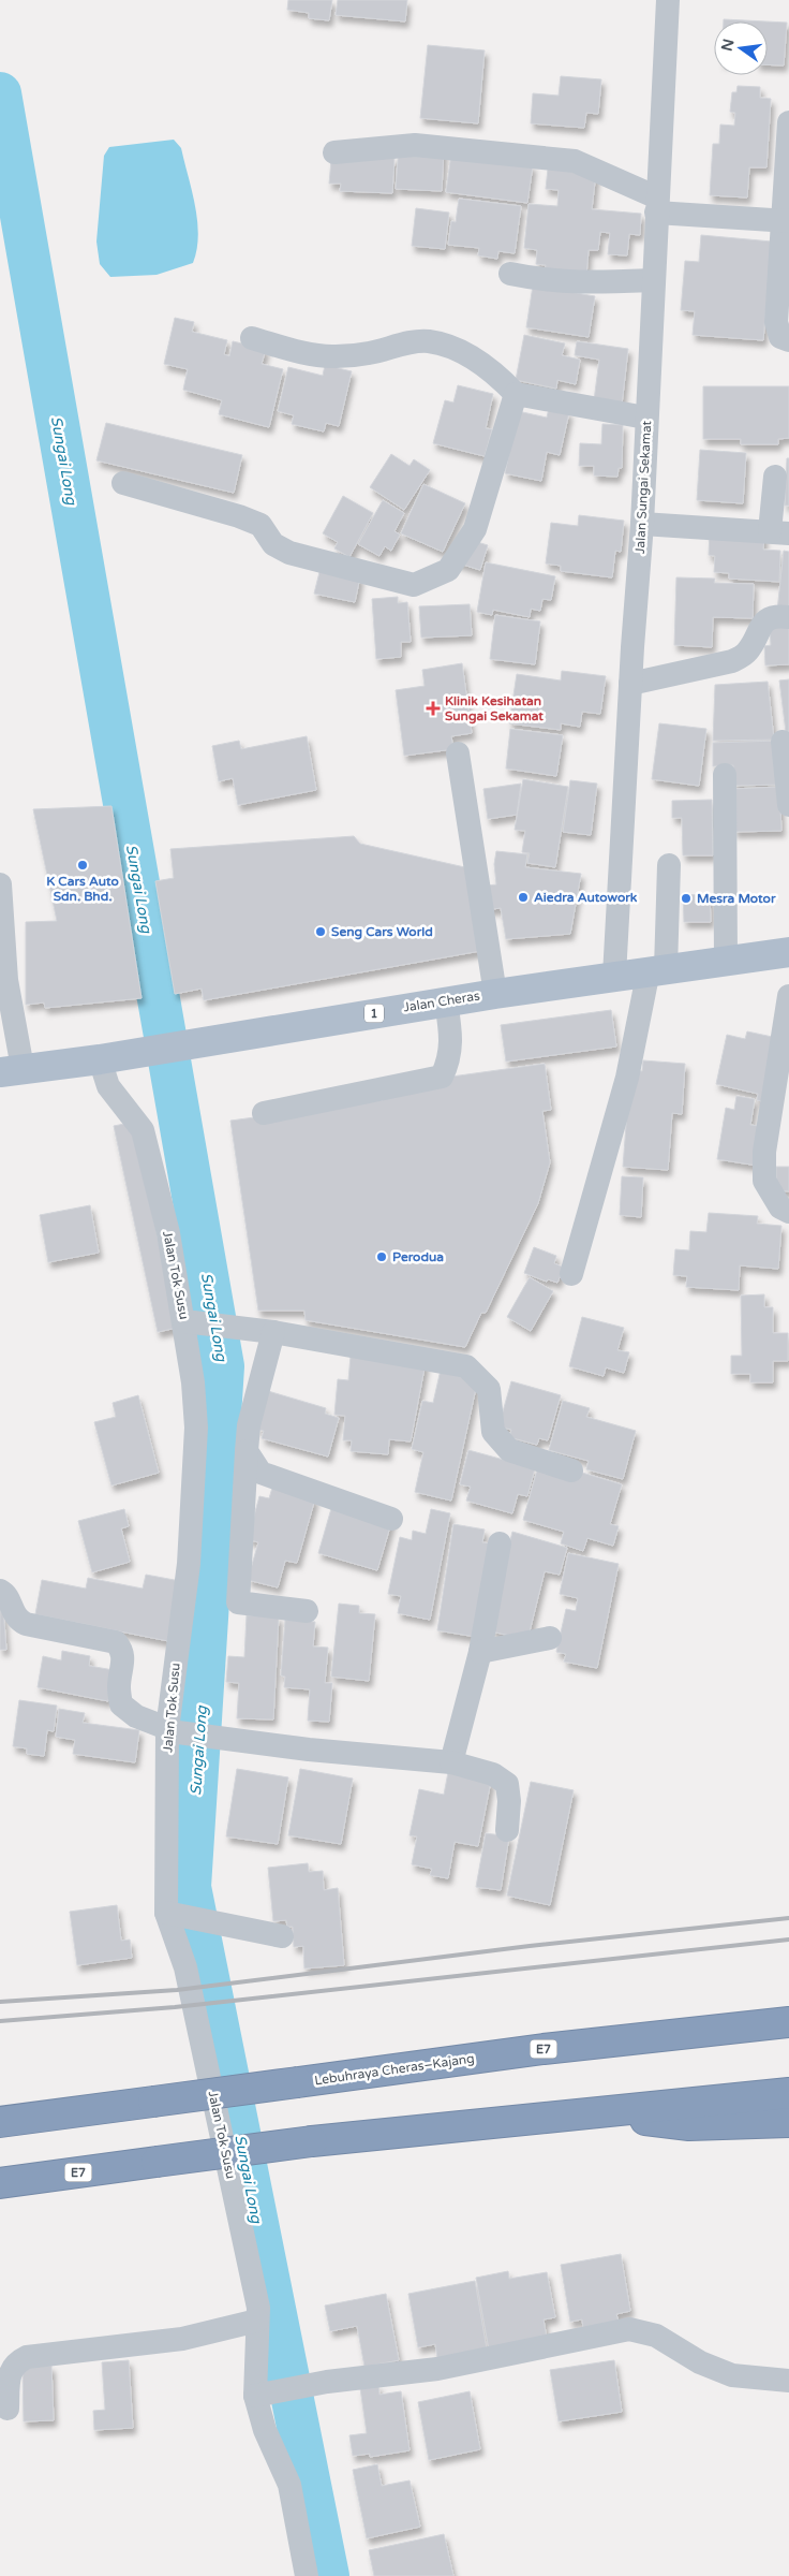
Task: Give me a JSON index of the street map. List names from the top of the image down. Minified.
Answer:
{"streets":{"highway":["E7","Lebuhraya Cheras–Kajang"],"main road":["Jalan Cheras","1"],"street":["Jalan Sungai Sekamat","Jalan Tok Susu"]},"crossings":[["Jalan Sungai Sekamat","Jalan Cheras"],["Jalan Cheras","Jalan Tok Susu"]],"water":["Sungai Long"],"places":{"health":["Klinik Kesihatan Sungai Sekamat"],"other":["K Cars Auto Sdn. Bhd.","Aiedra Autowork","Mesra Motor","Seng Cars World","Perodua"]},"north":"left"}
